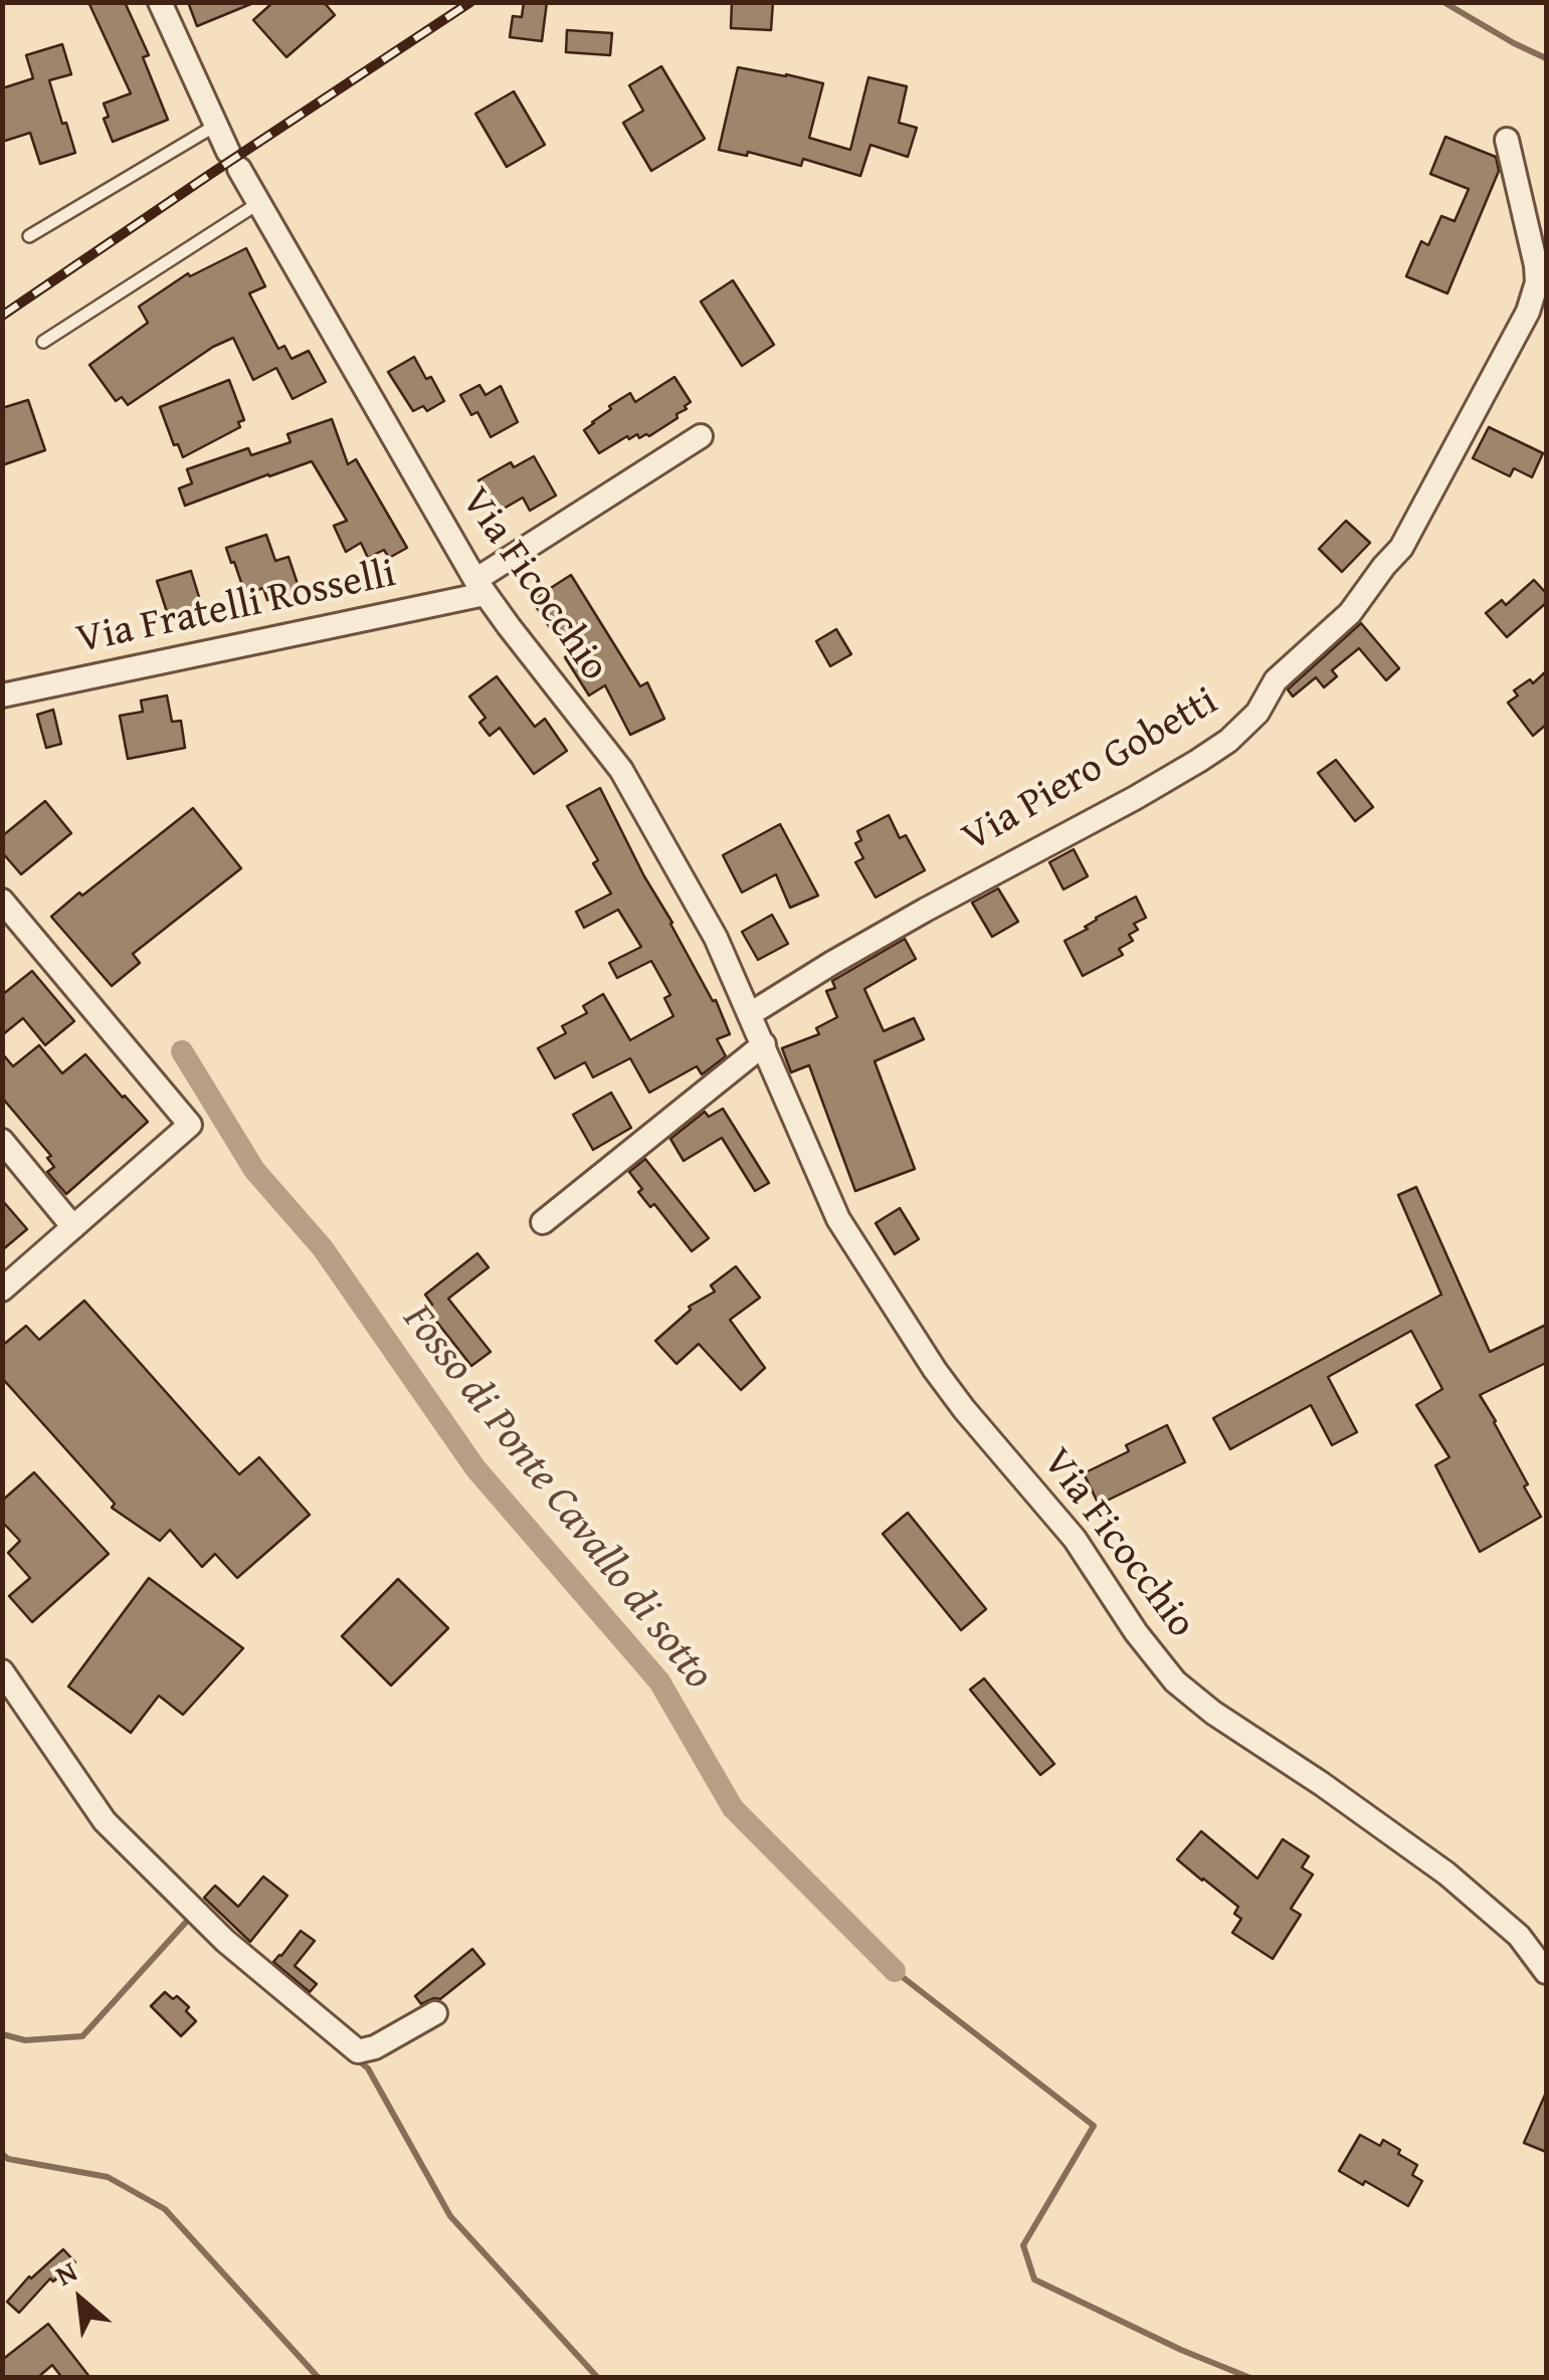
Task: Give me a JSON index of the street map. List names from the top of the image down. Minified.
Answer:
{"streets":{"street":["Via Ficocchio","Via Fratelli Rosselli","Via Piero Gobetti"]},"crossings":[["Via Ficocchio","Via Fratelli Rosselli"],["Via Ficocchio","Via Piero Gobetti"]],"water":["Fosso di Ponte Cavallo di sotto"],"north":"top left"}
